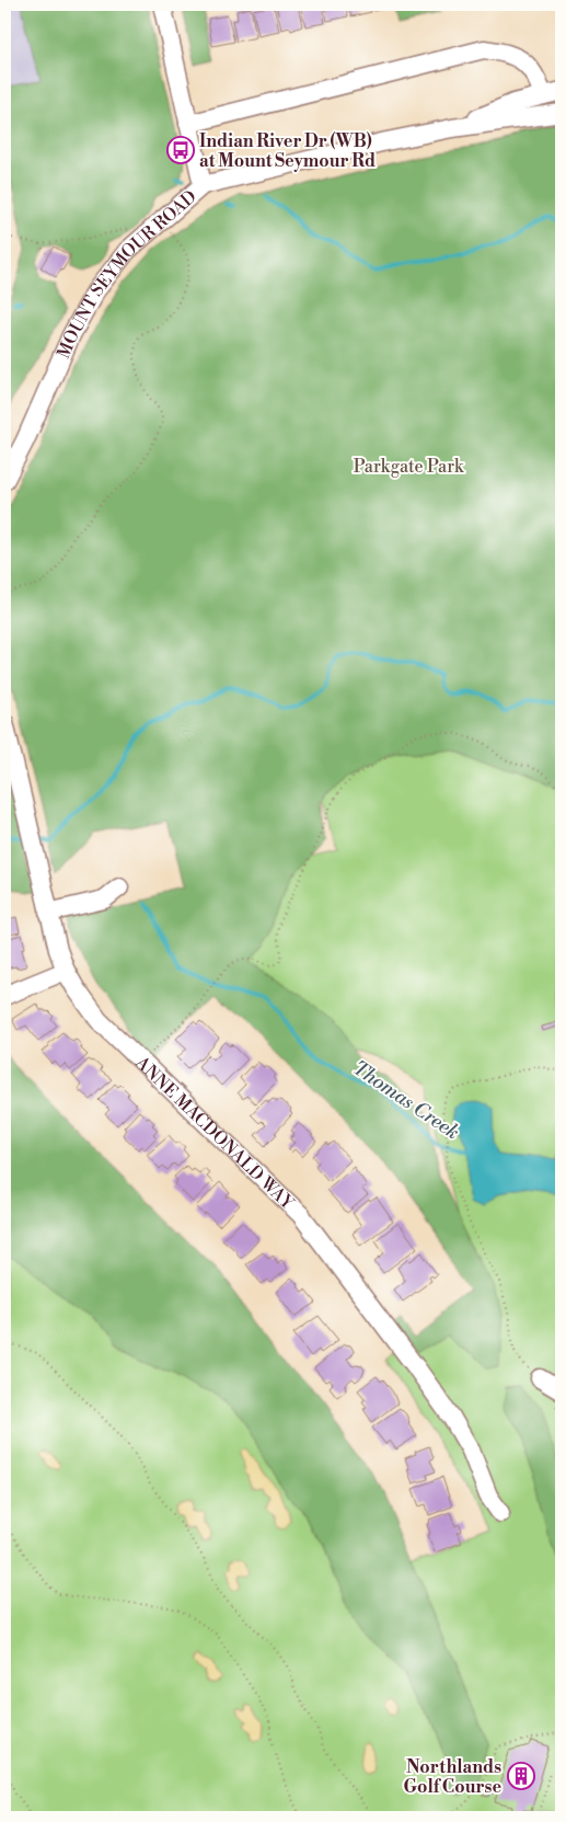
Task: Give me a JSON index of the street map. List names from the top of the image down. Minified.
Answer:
{"streets":{"street":["MOUNT SEYMOUR ROAD","ANNE MACDONALD WAY"]},"water":["Thomas Creek"],"parks":["Parkgate Park"],"places":{"bus stop":["Indian River Dr (WB) at Mount Seymour Rd"],"building":["Northlands Golf Course"]}}
